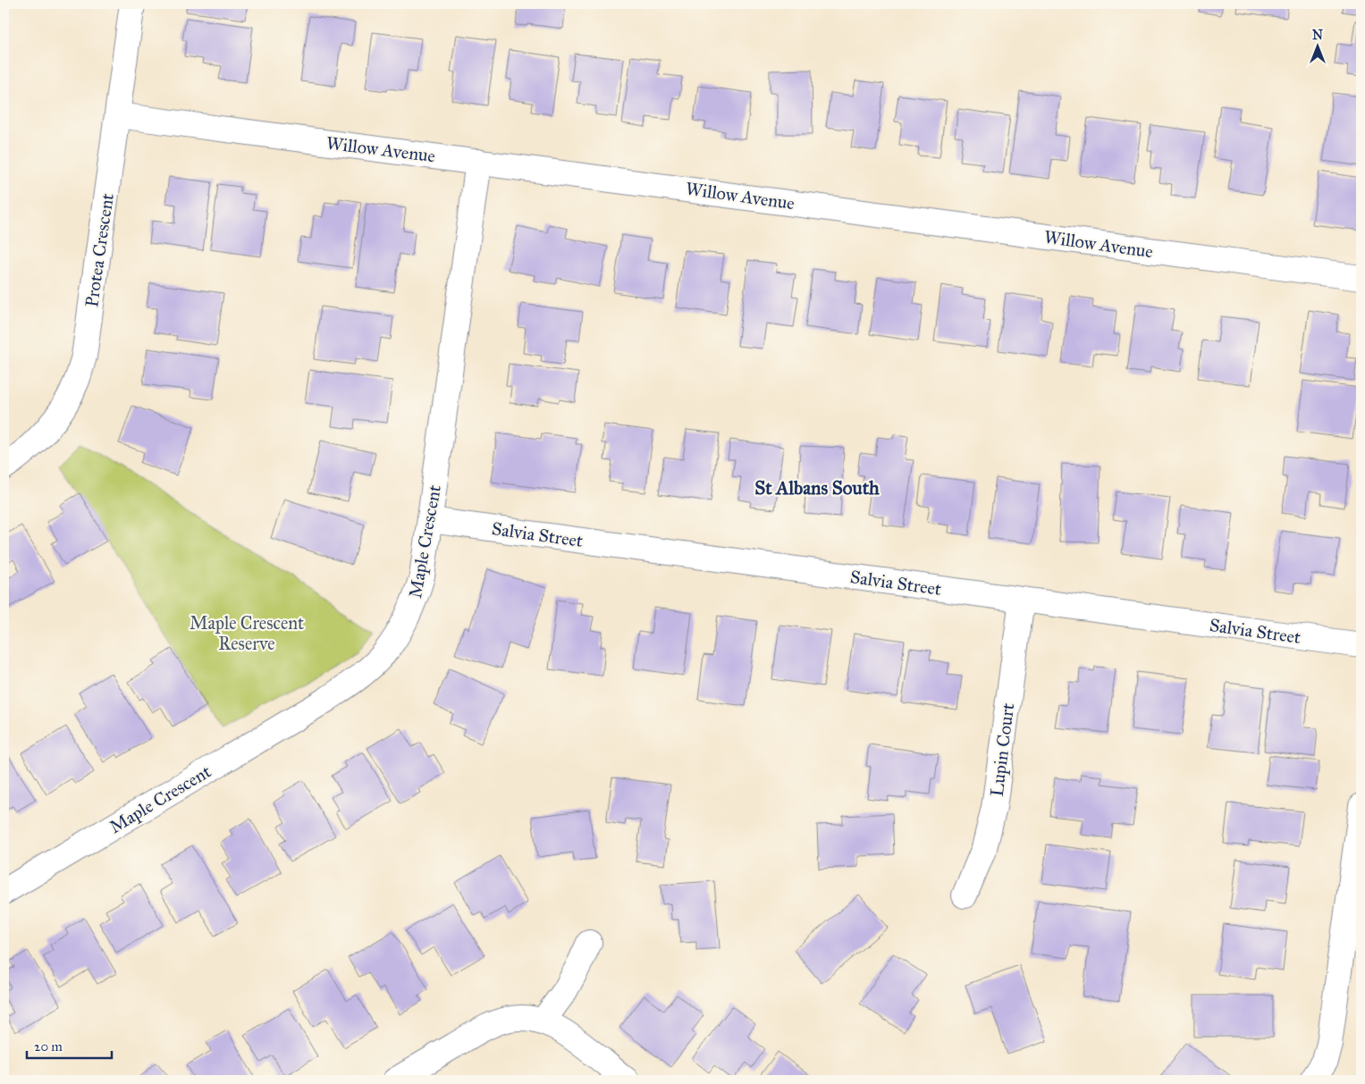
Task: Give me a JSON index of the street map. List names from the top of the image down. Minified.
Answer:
{"streets":{"street":["Willow Avenue","Protea Crescent","Salvia Street","Maple Crescent","Lupin Court"]},"crossings":[["Willow Avenue","Protea Crescent"],["Willow Avenue","Maple Crescent"],["Salvia Street","Maple Crescent"],["Salvia Street","Lupin Court"]],"districts":["St Albans South"],"parks":["Maple Crescent Reserve"],"scale_bar":"20 m","north":"top"}
